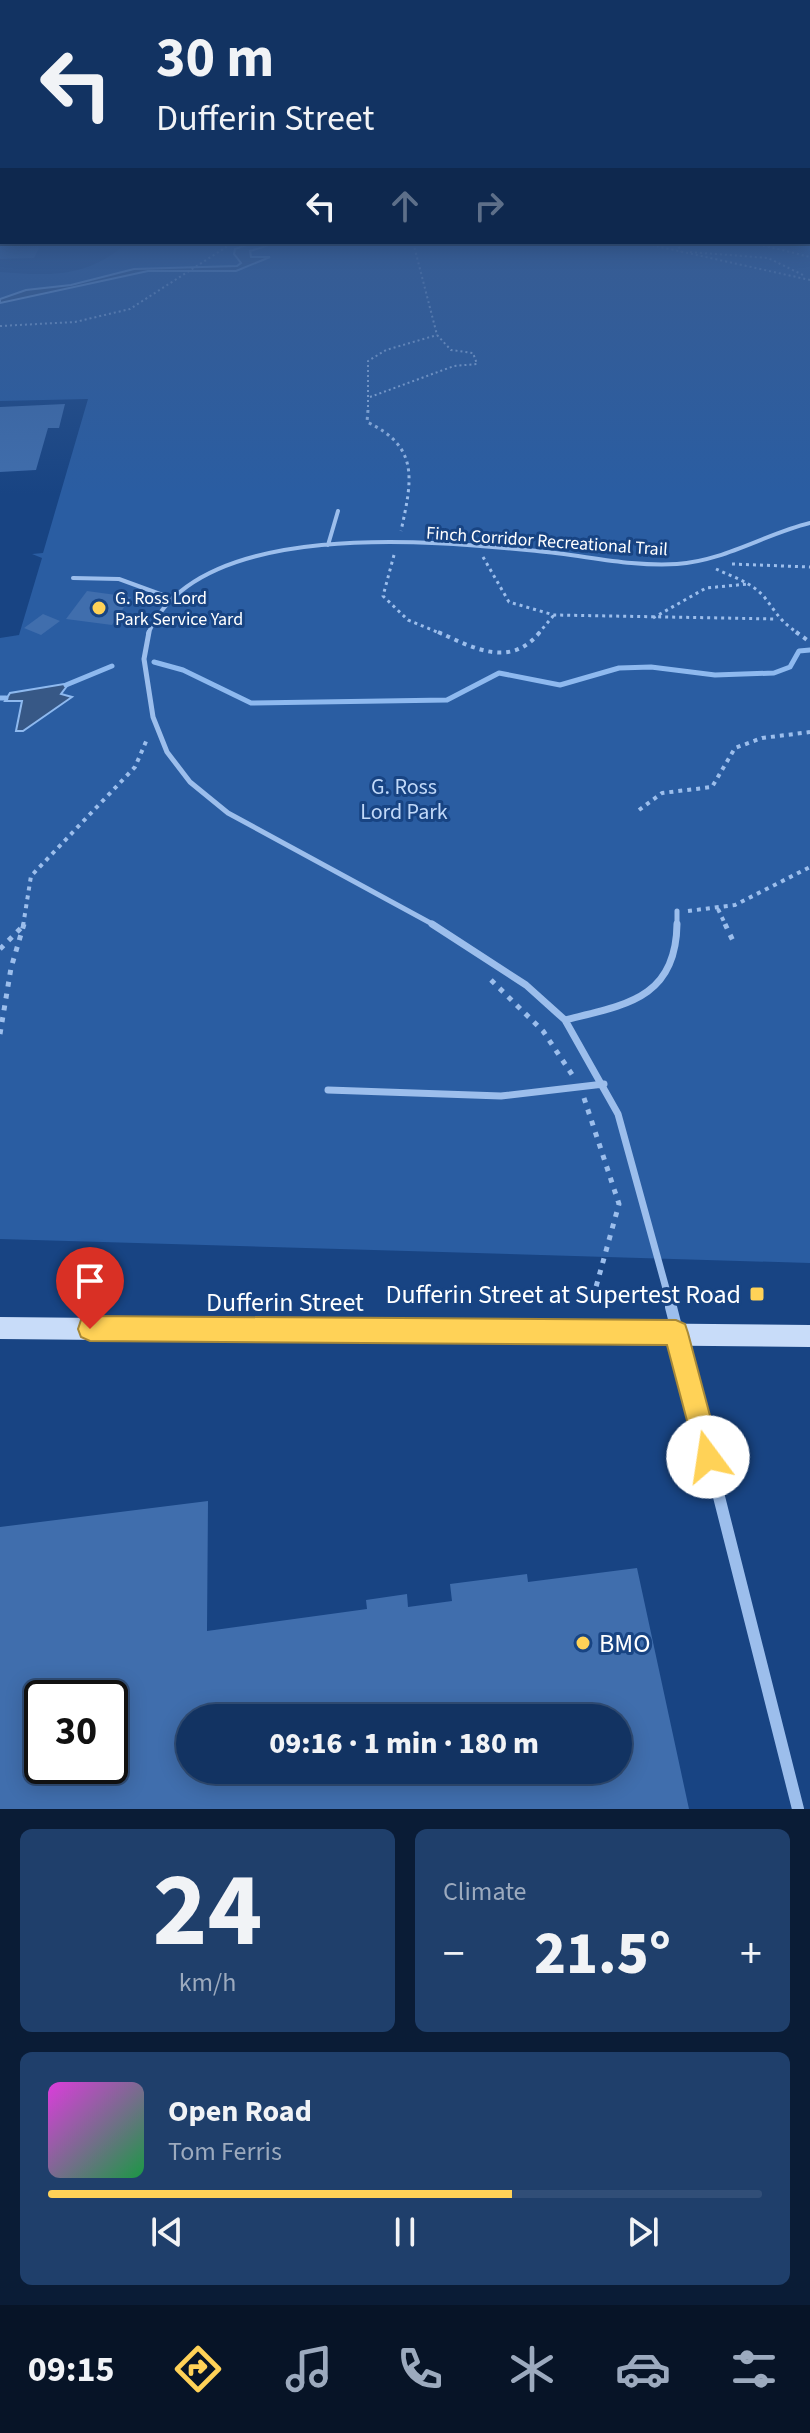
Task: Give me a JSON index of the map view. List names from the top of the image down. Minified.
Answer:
{"streets":{"main road":["Dufferin Street"],"lane":["Finch Corridor Recreational Trail"]},"parks":["G. Ross Lord Park"],"places":{"other":["G. Ross Lord Park Service Yard","BMO"],"transit":["Dufferin Street at Supertest Road"]},"page":{"turn":["30 m","Dufferin Street"],"limit":"30","trip":"09:16 · 1 min · 180 m","tile":[["24","km/h"],"Climate"],"heat":["−","21.5°","+"],"song":["Open Road","Tom Ferris"],"tabs":"09:15"}}
